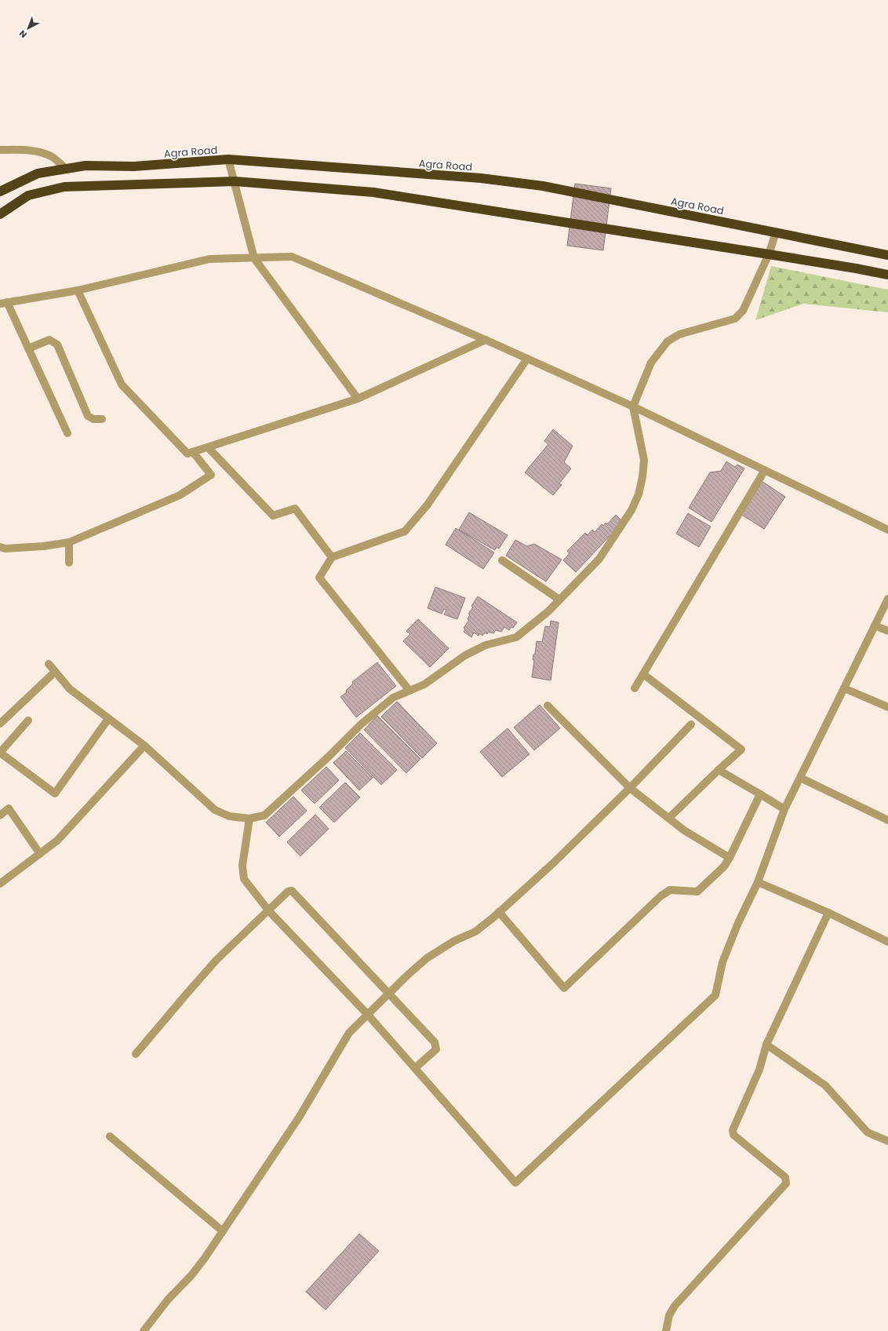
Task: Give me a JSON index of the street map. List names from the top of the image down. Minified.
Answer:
{"streets":{"highway":["Agra Road"]},"north":"bottom left"}
